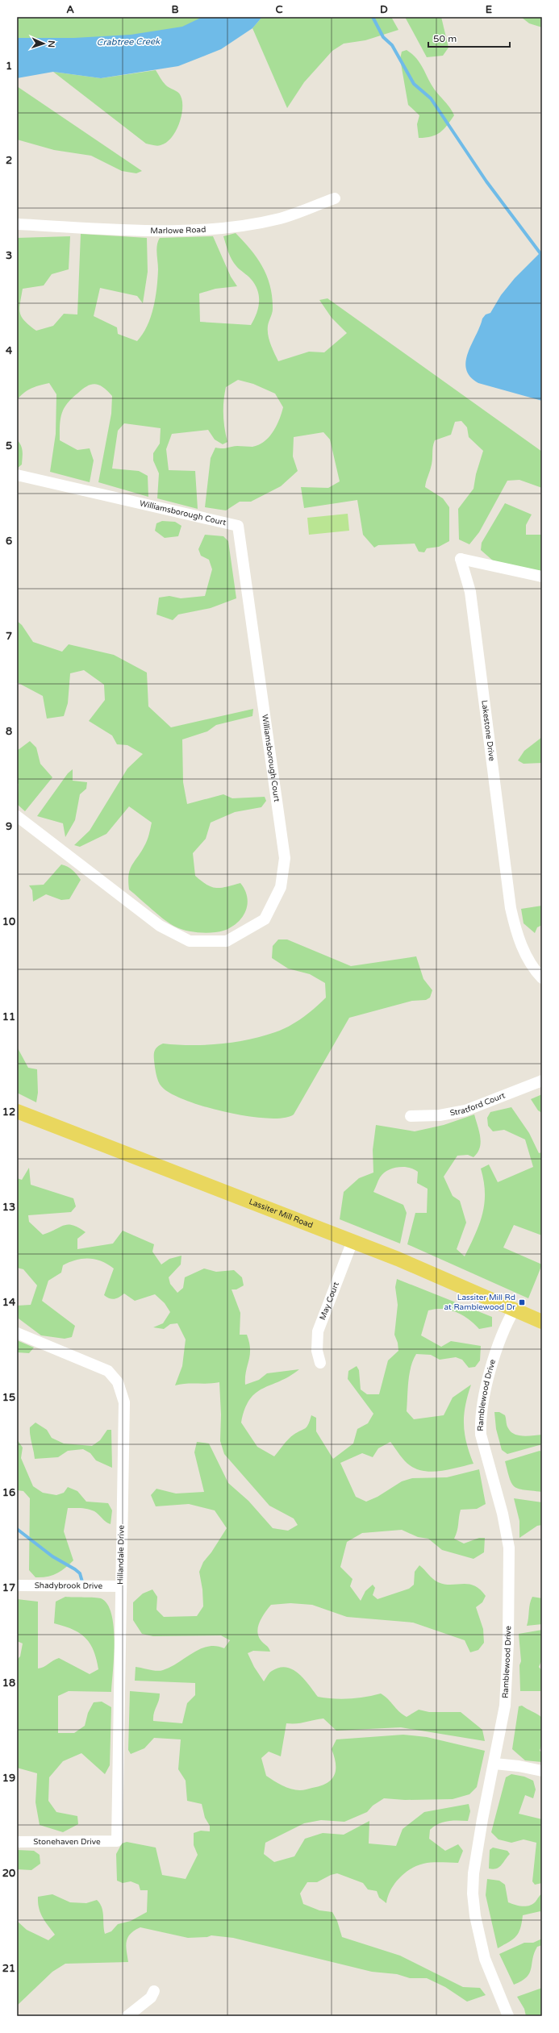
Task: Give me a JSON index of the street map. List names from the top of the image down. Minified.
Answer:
{"streets":{"main road":["Lassiter Mill Road"],"street":["Marlowe Road","Williamsborough Court","Lakestone Drive","Stratford Court","May Court","Ramblewood Drive","Hillandale Drive","Shadybrook Drive","Stonehaven Drive"]},"crossings":[["Lassiter Mill Road","May Court"],["Lassiter Mill Road","Ramblewood Drive"],["Hillandale Drive","Shadybrook Drive"],["Hillandale Drive","Stonehaven Drive"]],"water":["Crabtree Creek"],"places":{"transit":["Lassiter Mill Rd at Ramblewood Dr"]},"scale_bar":"50 m","north":"right","grid":{"columns":["A","B","C","D","E"],"rows":["1","2","3","4","5","6","7","8","9","10","11","12","13","14","15","16","17","18","19","20","21"]}}
